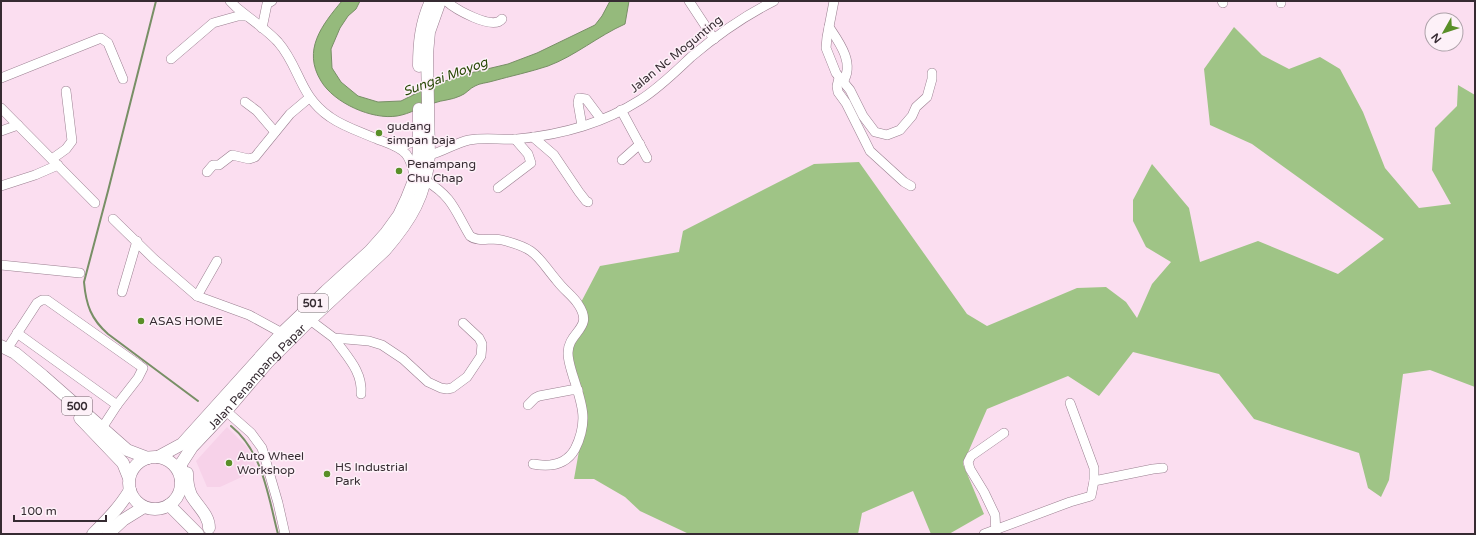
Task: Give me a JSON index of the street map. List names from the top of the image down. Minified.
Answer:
{"streets":{"main road":["501","Jalan Penampang Papar","500"],"street":["Jalan Nc Mogunting"]},"crossings":[["Jalan Nc Mogunting","Jalan Penampang Papar"],["Jalan Penampang Papar","500"]],"water":["Sungai Moyog"],"places":["gudang simpan baja","Penampang Chu Chap","ASAS HOME","Auto Wheel Workshop","HS Industrial Park"],"scale_bar":"100 m","north":"bottom left"}
